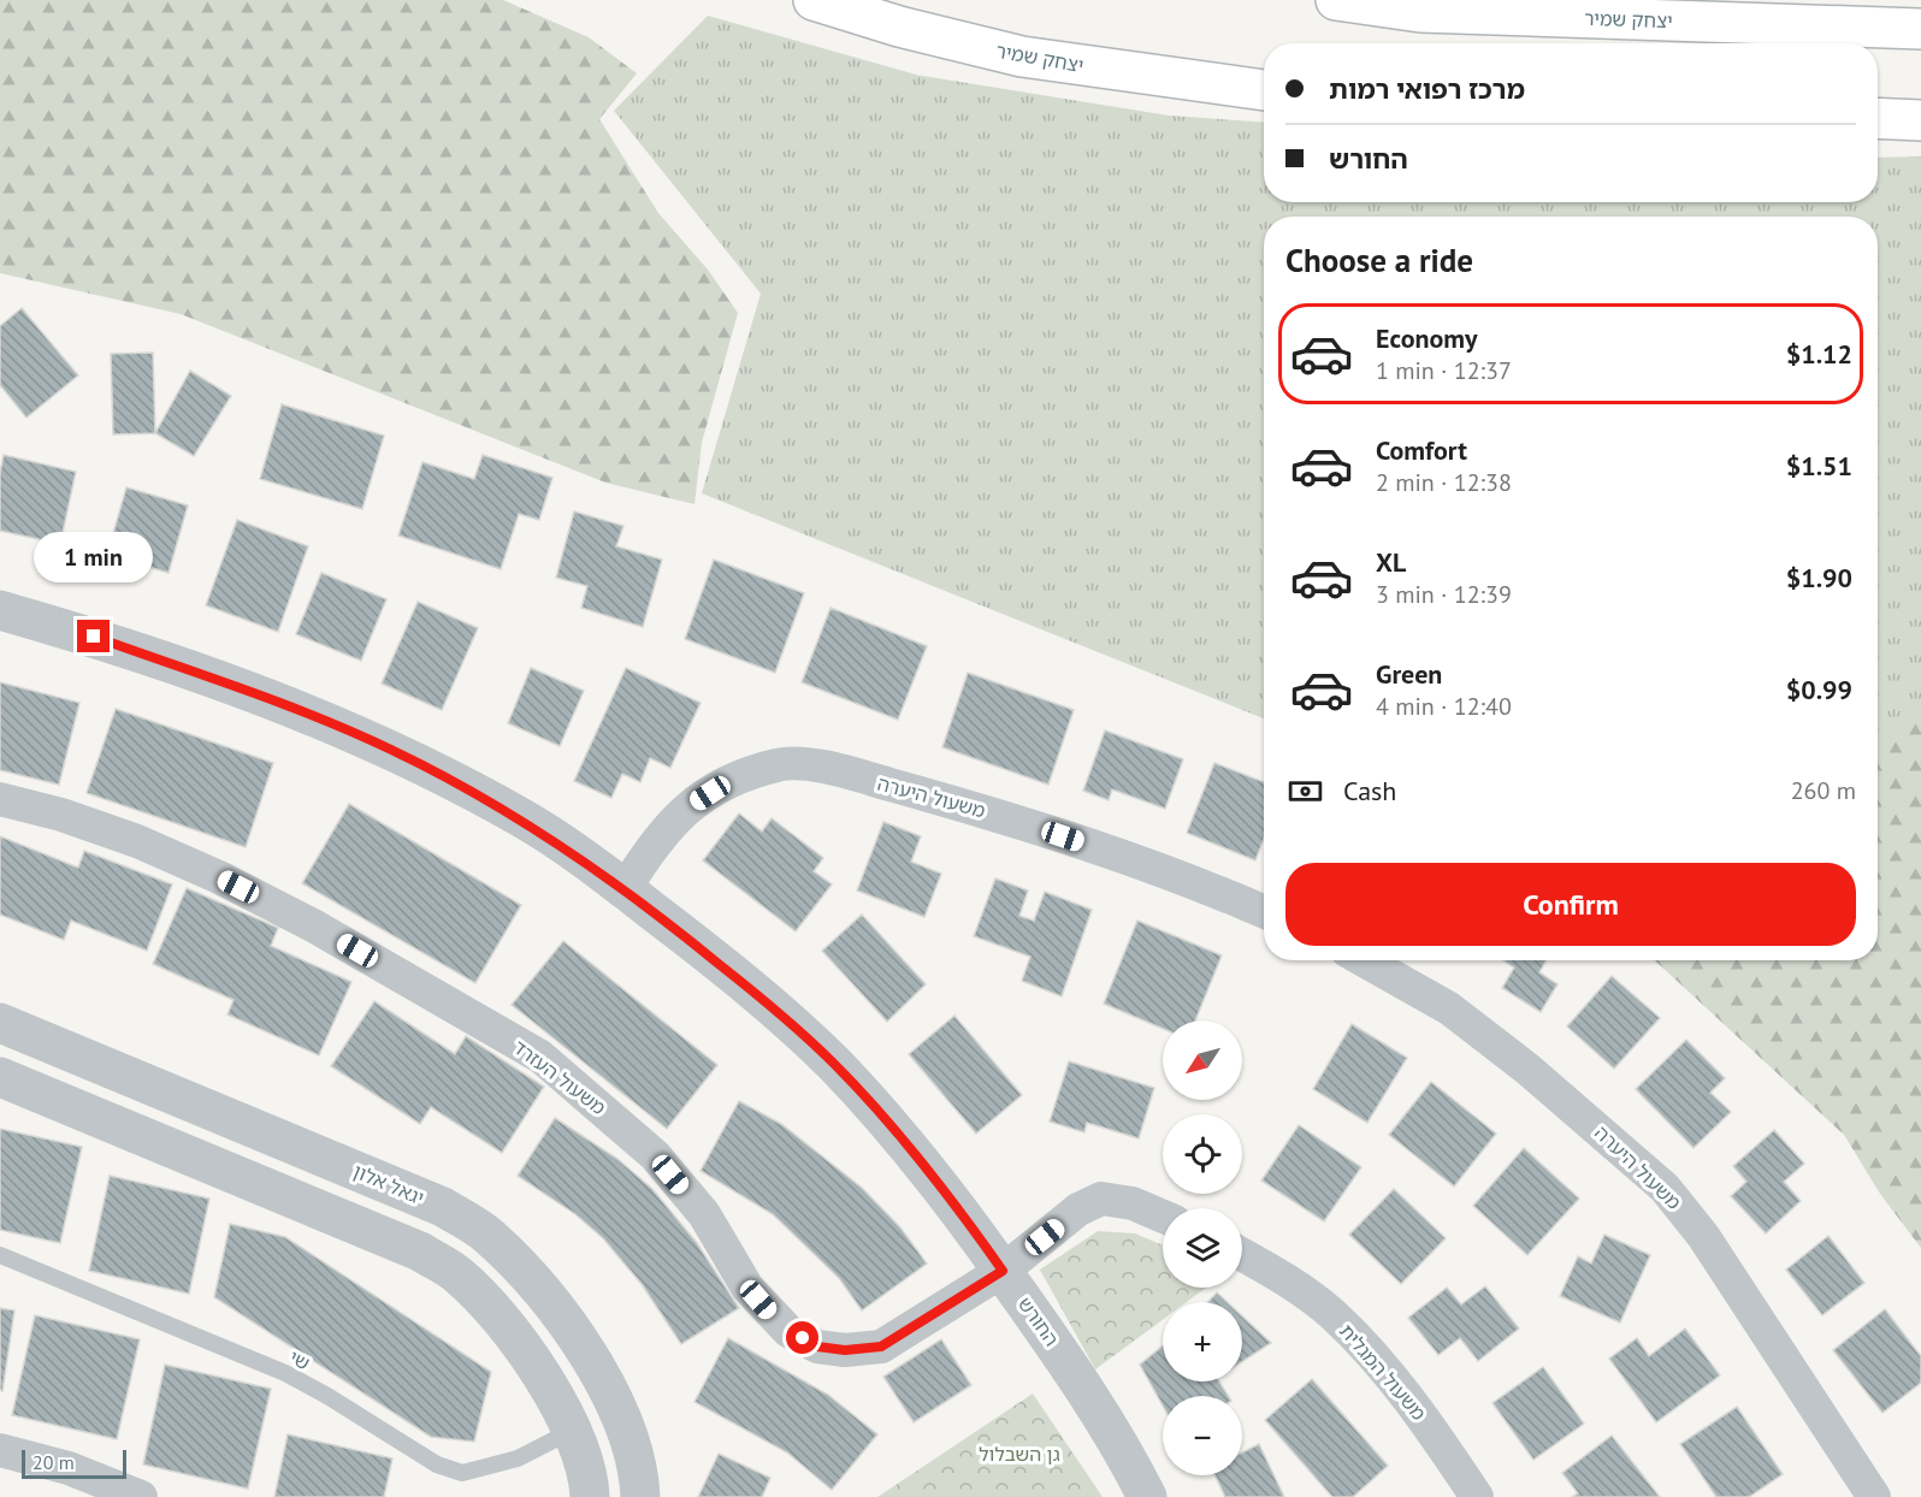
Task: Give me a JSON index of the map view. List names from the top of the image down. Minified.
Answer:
{"streets":{"highway":["יצחק שמיר"],"street":["משעול היערה","משעול העזרד","יגאל אלון","החורש","משעול המגלית"],"lane":["שי"]},"crossings":[["משעול היערה","החורש"],["משעול העזרד","החורש"]],"parks":["גן השבלול"],"scale_bar":"20 m","north":"bottom left","page":{"banner":["מרכז רפואי רמות","החורש"],"heading":"Choose a ride","list":[{"name":"Economy","note":"1 min · 12:37","value":"$1.12"},{"name":"Comfort","note":"2 min · 12:38","value":"$1.51"},{"name":"XL","note":"3 min · 12:39","value":"$1.90"},{"name":"Green","note":"4 min · 12:40","value":"$0.99"}],"bubble":"1 min","pay":["Cash","260 m"],"buttons":"Confirm","map_buttons":["+","−"],"scale":"20 m"}}
